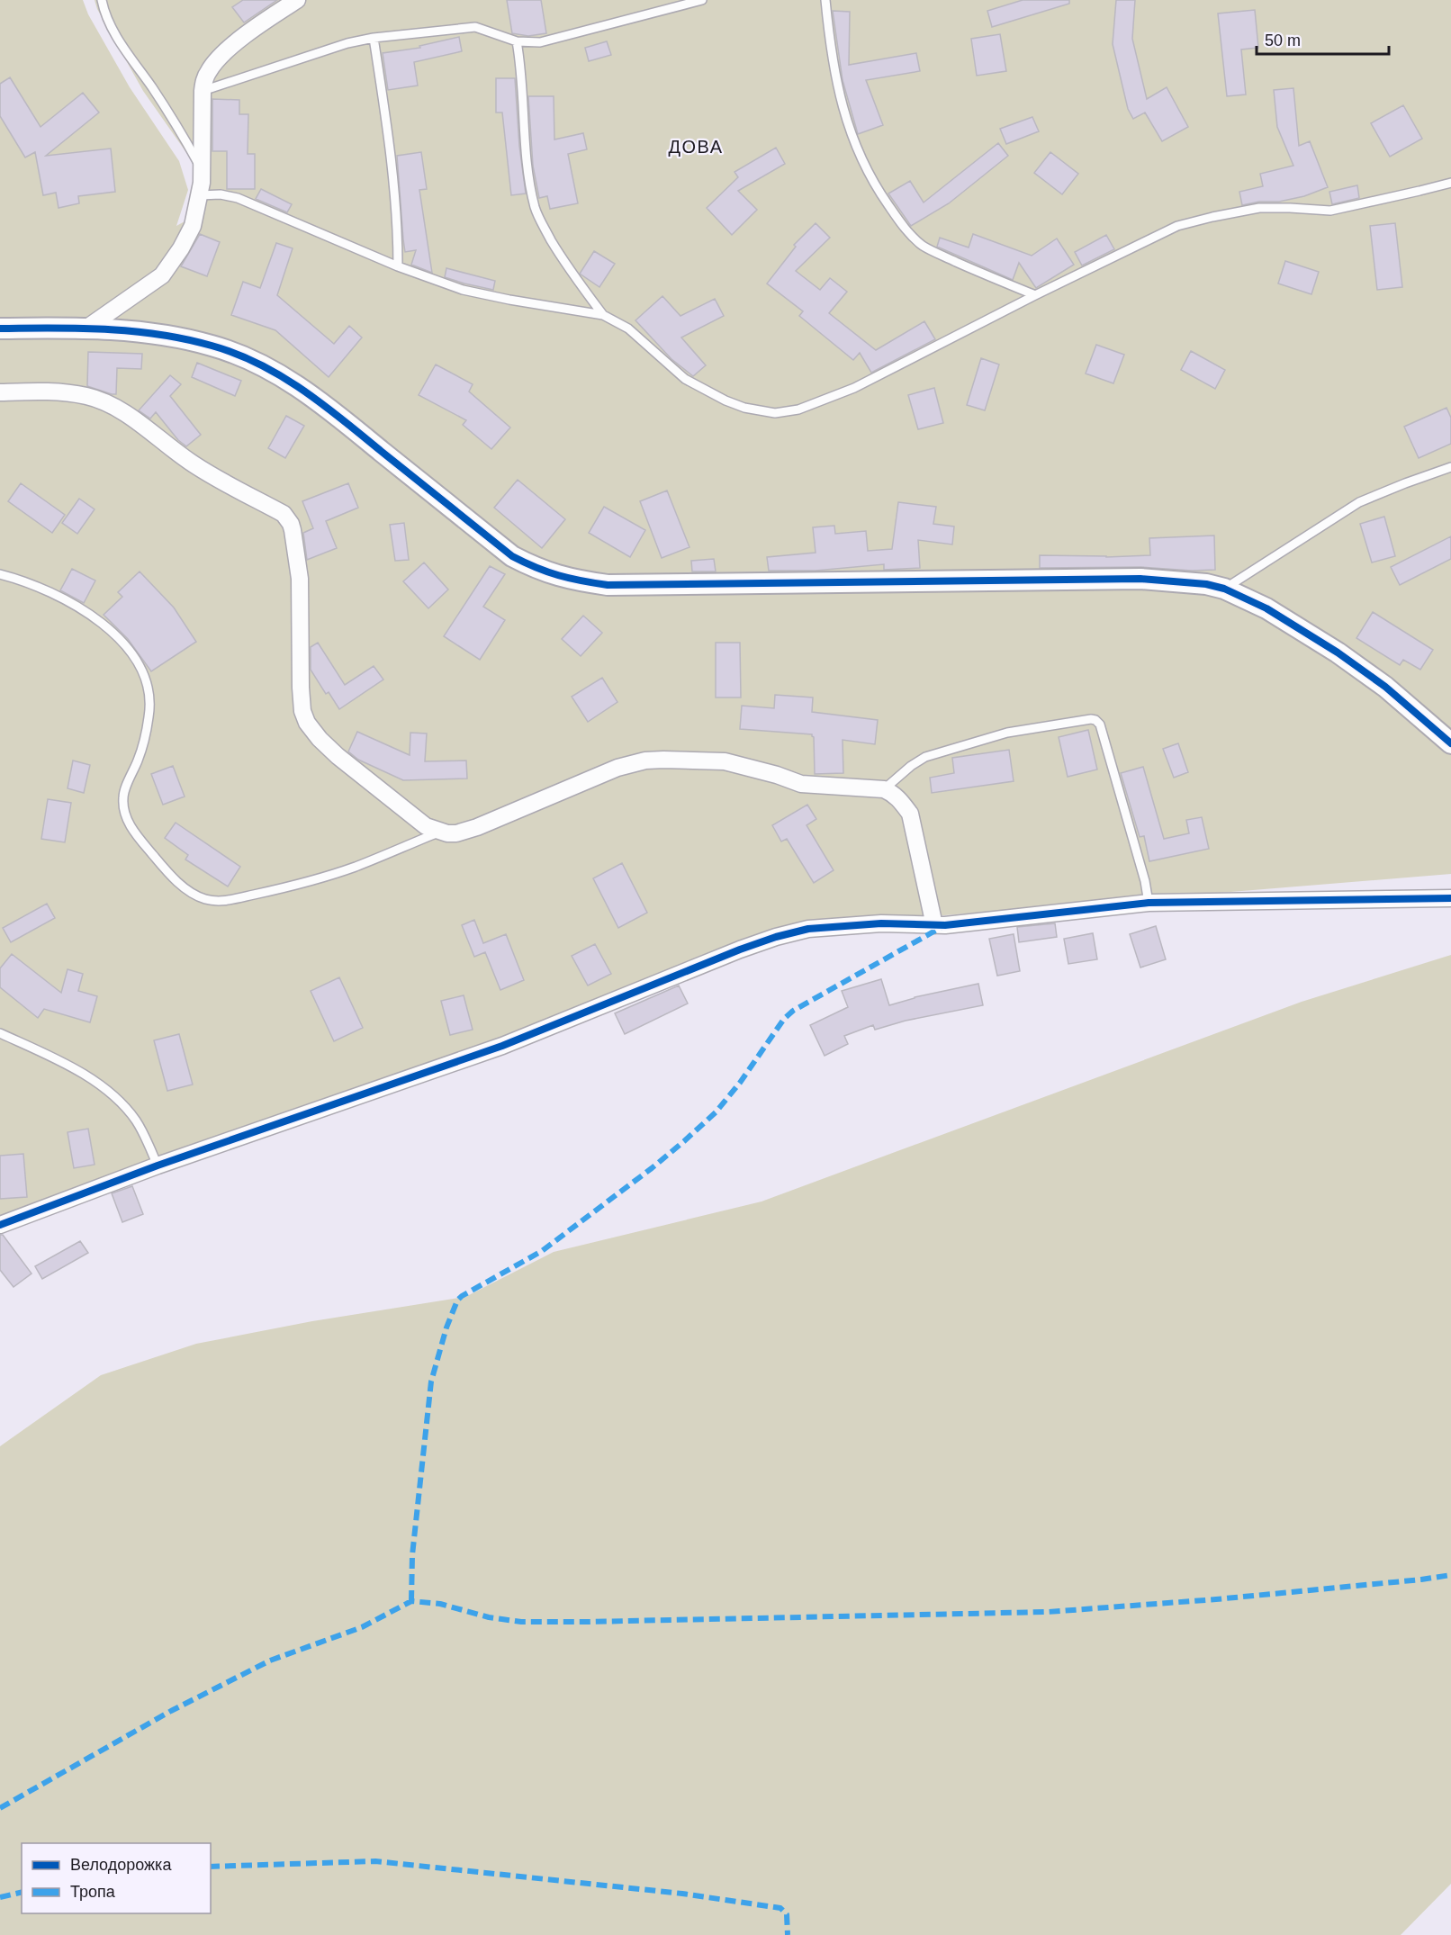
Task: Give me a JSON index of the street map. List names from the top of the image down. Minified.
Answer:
{"districts":["ДОВА"],"legend":["Велодорожка","Тропа"],"scale_bar":"50 m"}
